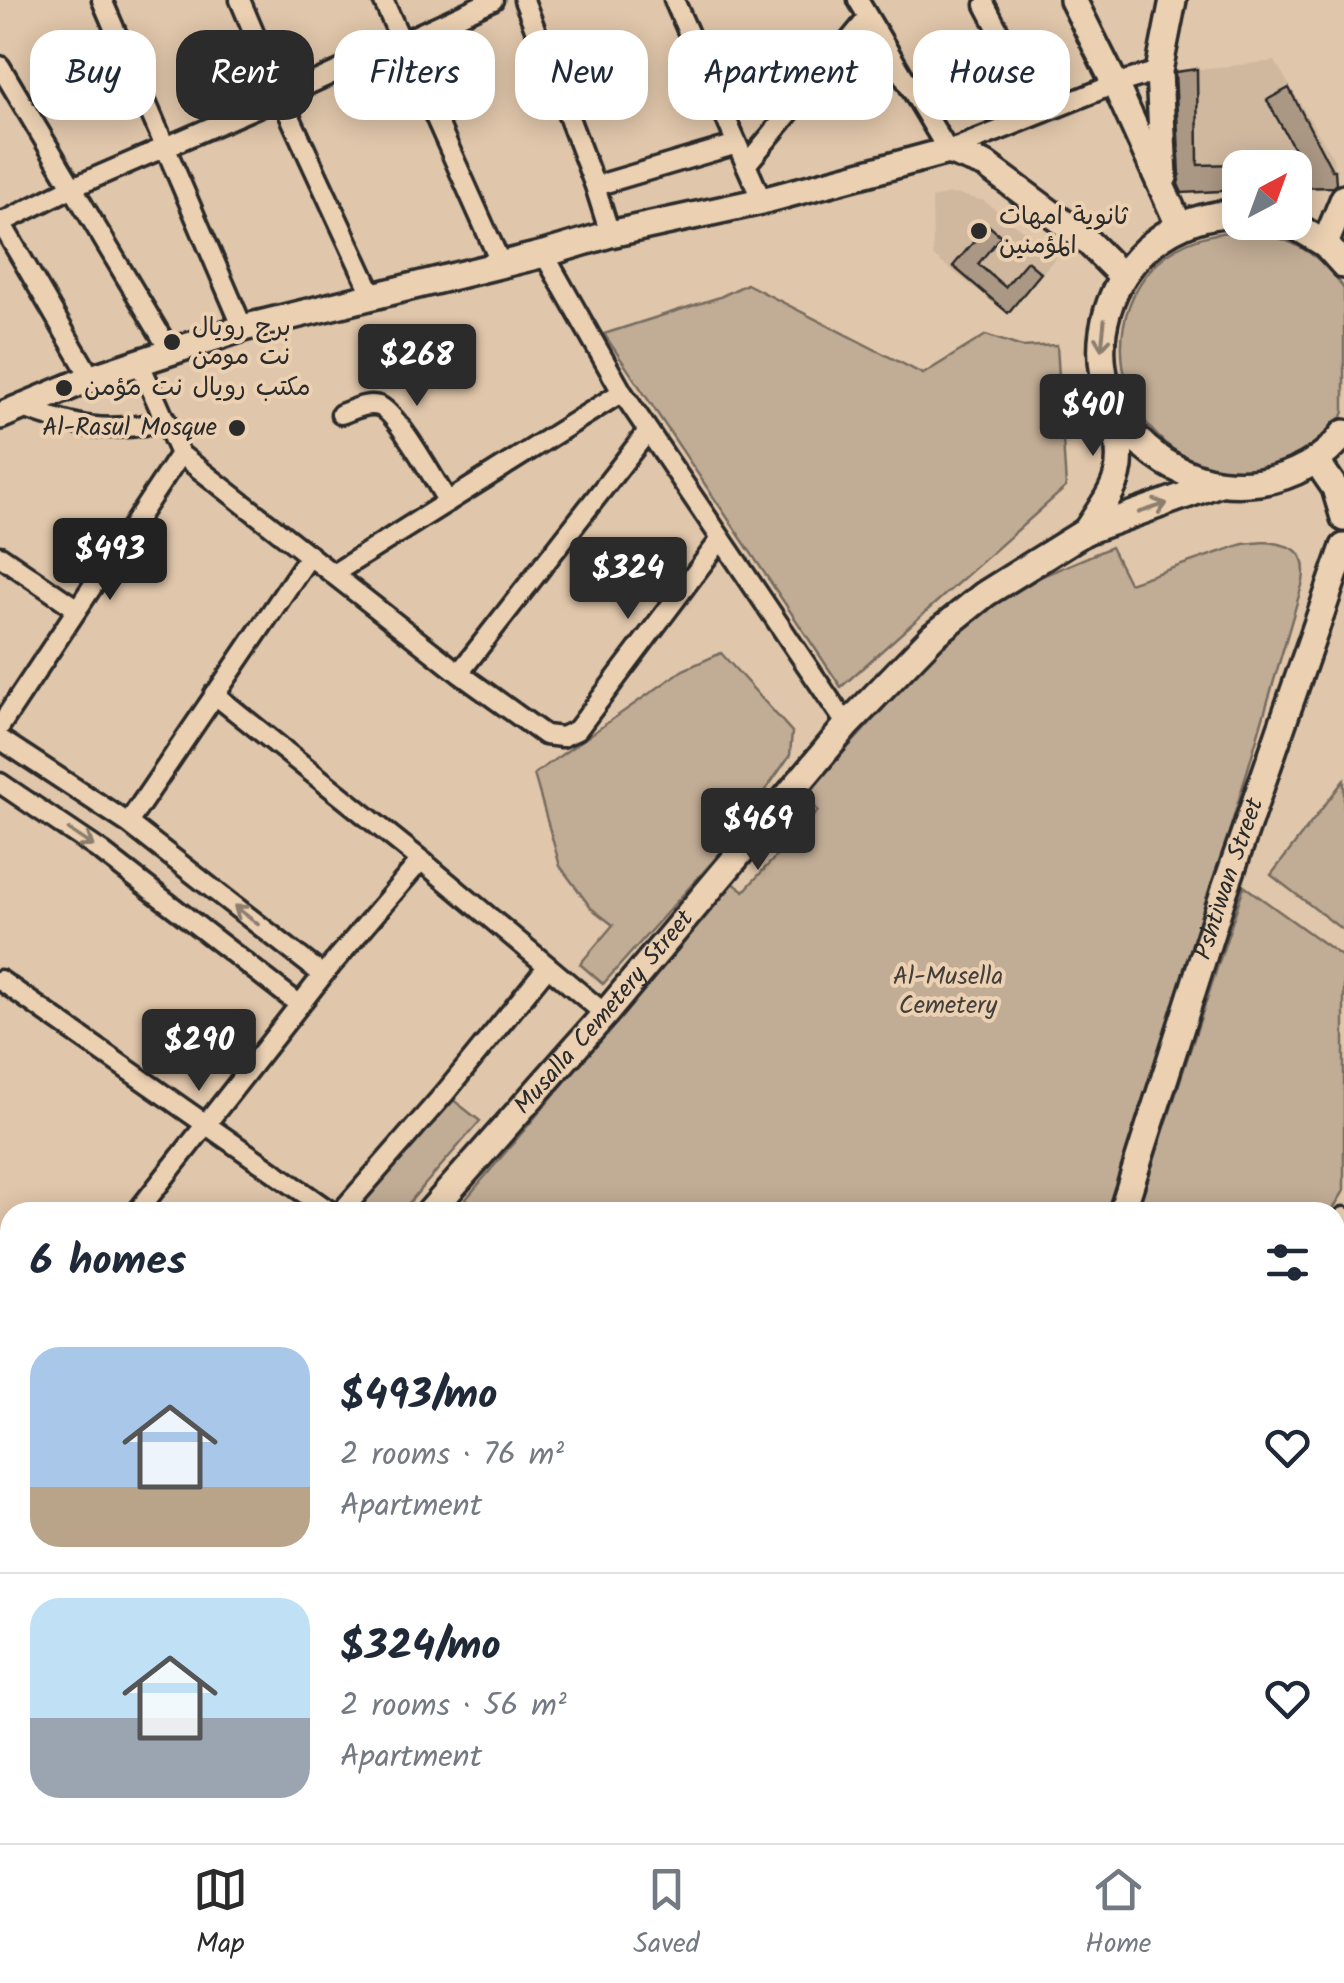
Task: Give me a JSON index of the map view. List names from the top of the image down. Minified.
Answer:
{"streets":{"street":["Pshtiwan Street","Musalla Cemetery Street"]},"parks":["Al-Musella Cemetery"],"places":["ثانوية امهات المؤمنين","برج رويال نت مومن","مكتب رويال نت مؤمن","Al-Rasul Mosque"],"north":"top right","page":{"chip":["Buy","Rent","Filters","New","Apartment","House"],"price":["$268","$401","$493","$324","$469","$290"],"heading":"6 homes","list":[{"name":"$493/mo","note":"2 rooms · 76 m² · Apartment"},{"name":"$324/mo","note":"2 rooms · 56 m² · Apartment"}],"tabs":["Map","Saved","Home"]}}
